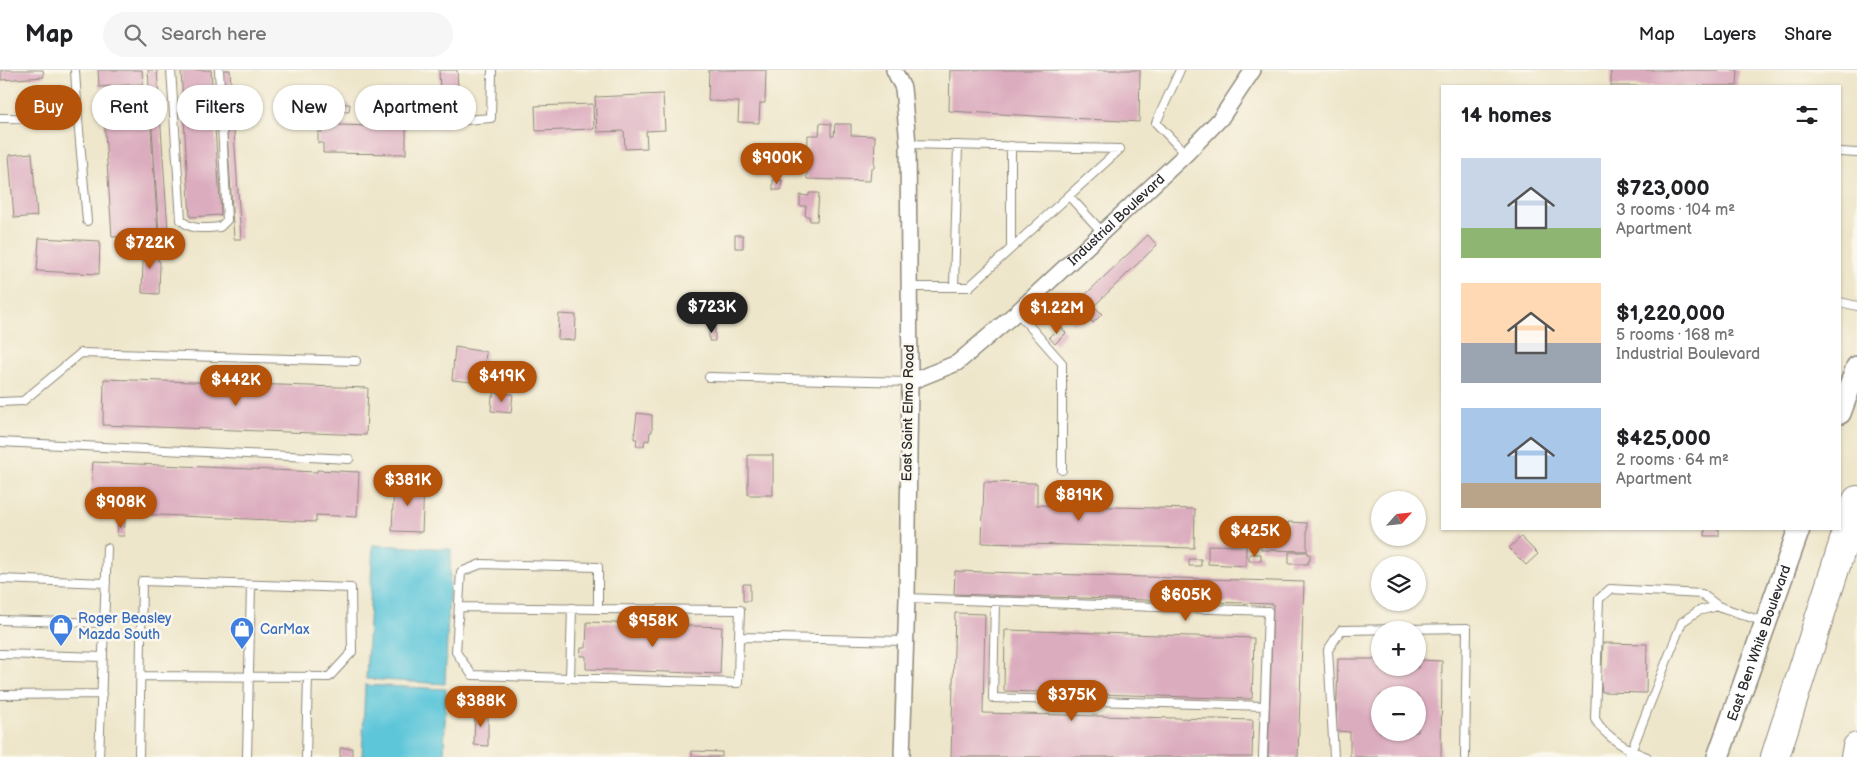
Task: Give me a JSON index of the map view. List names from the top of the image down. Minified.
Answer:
{"streets":{"main road":["East Ben White Boulevard"],"street":["Industrial Boulevard","East Saint Elmo Road"]},"crossings":[["Industrial Boulevard","East Saint Elmo Road"]],"places":{"shop":["Roger Beasley Mazda South","CarMax"]},"north":"top right","page":{"header":"Map","search":"Search here","nav":["Map","Layers","Share"],"chip":["Buy","Rent","Filters","New","Apartment"],"heading":"14 homes","price":["$900K","$722K","$723K","$1.22M","$419K","$442K","$381K","$819K","$908K","$425K","$605K","$958K","$375K","$388K"],"list":[{"name":"$723,000","note":"3 rooms · 104 m² · Apartment"},{"name":"$1,220,000","note":"5 rooms · 168 m² · Industrial Boulevard"},{"name":"$425,000","note":"2 rooms · 64 m² · Apartment"}],"map_buttons":["+","−"]}}
